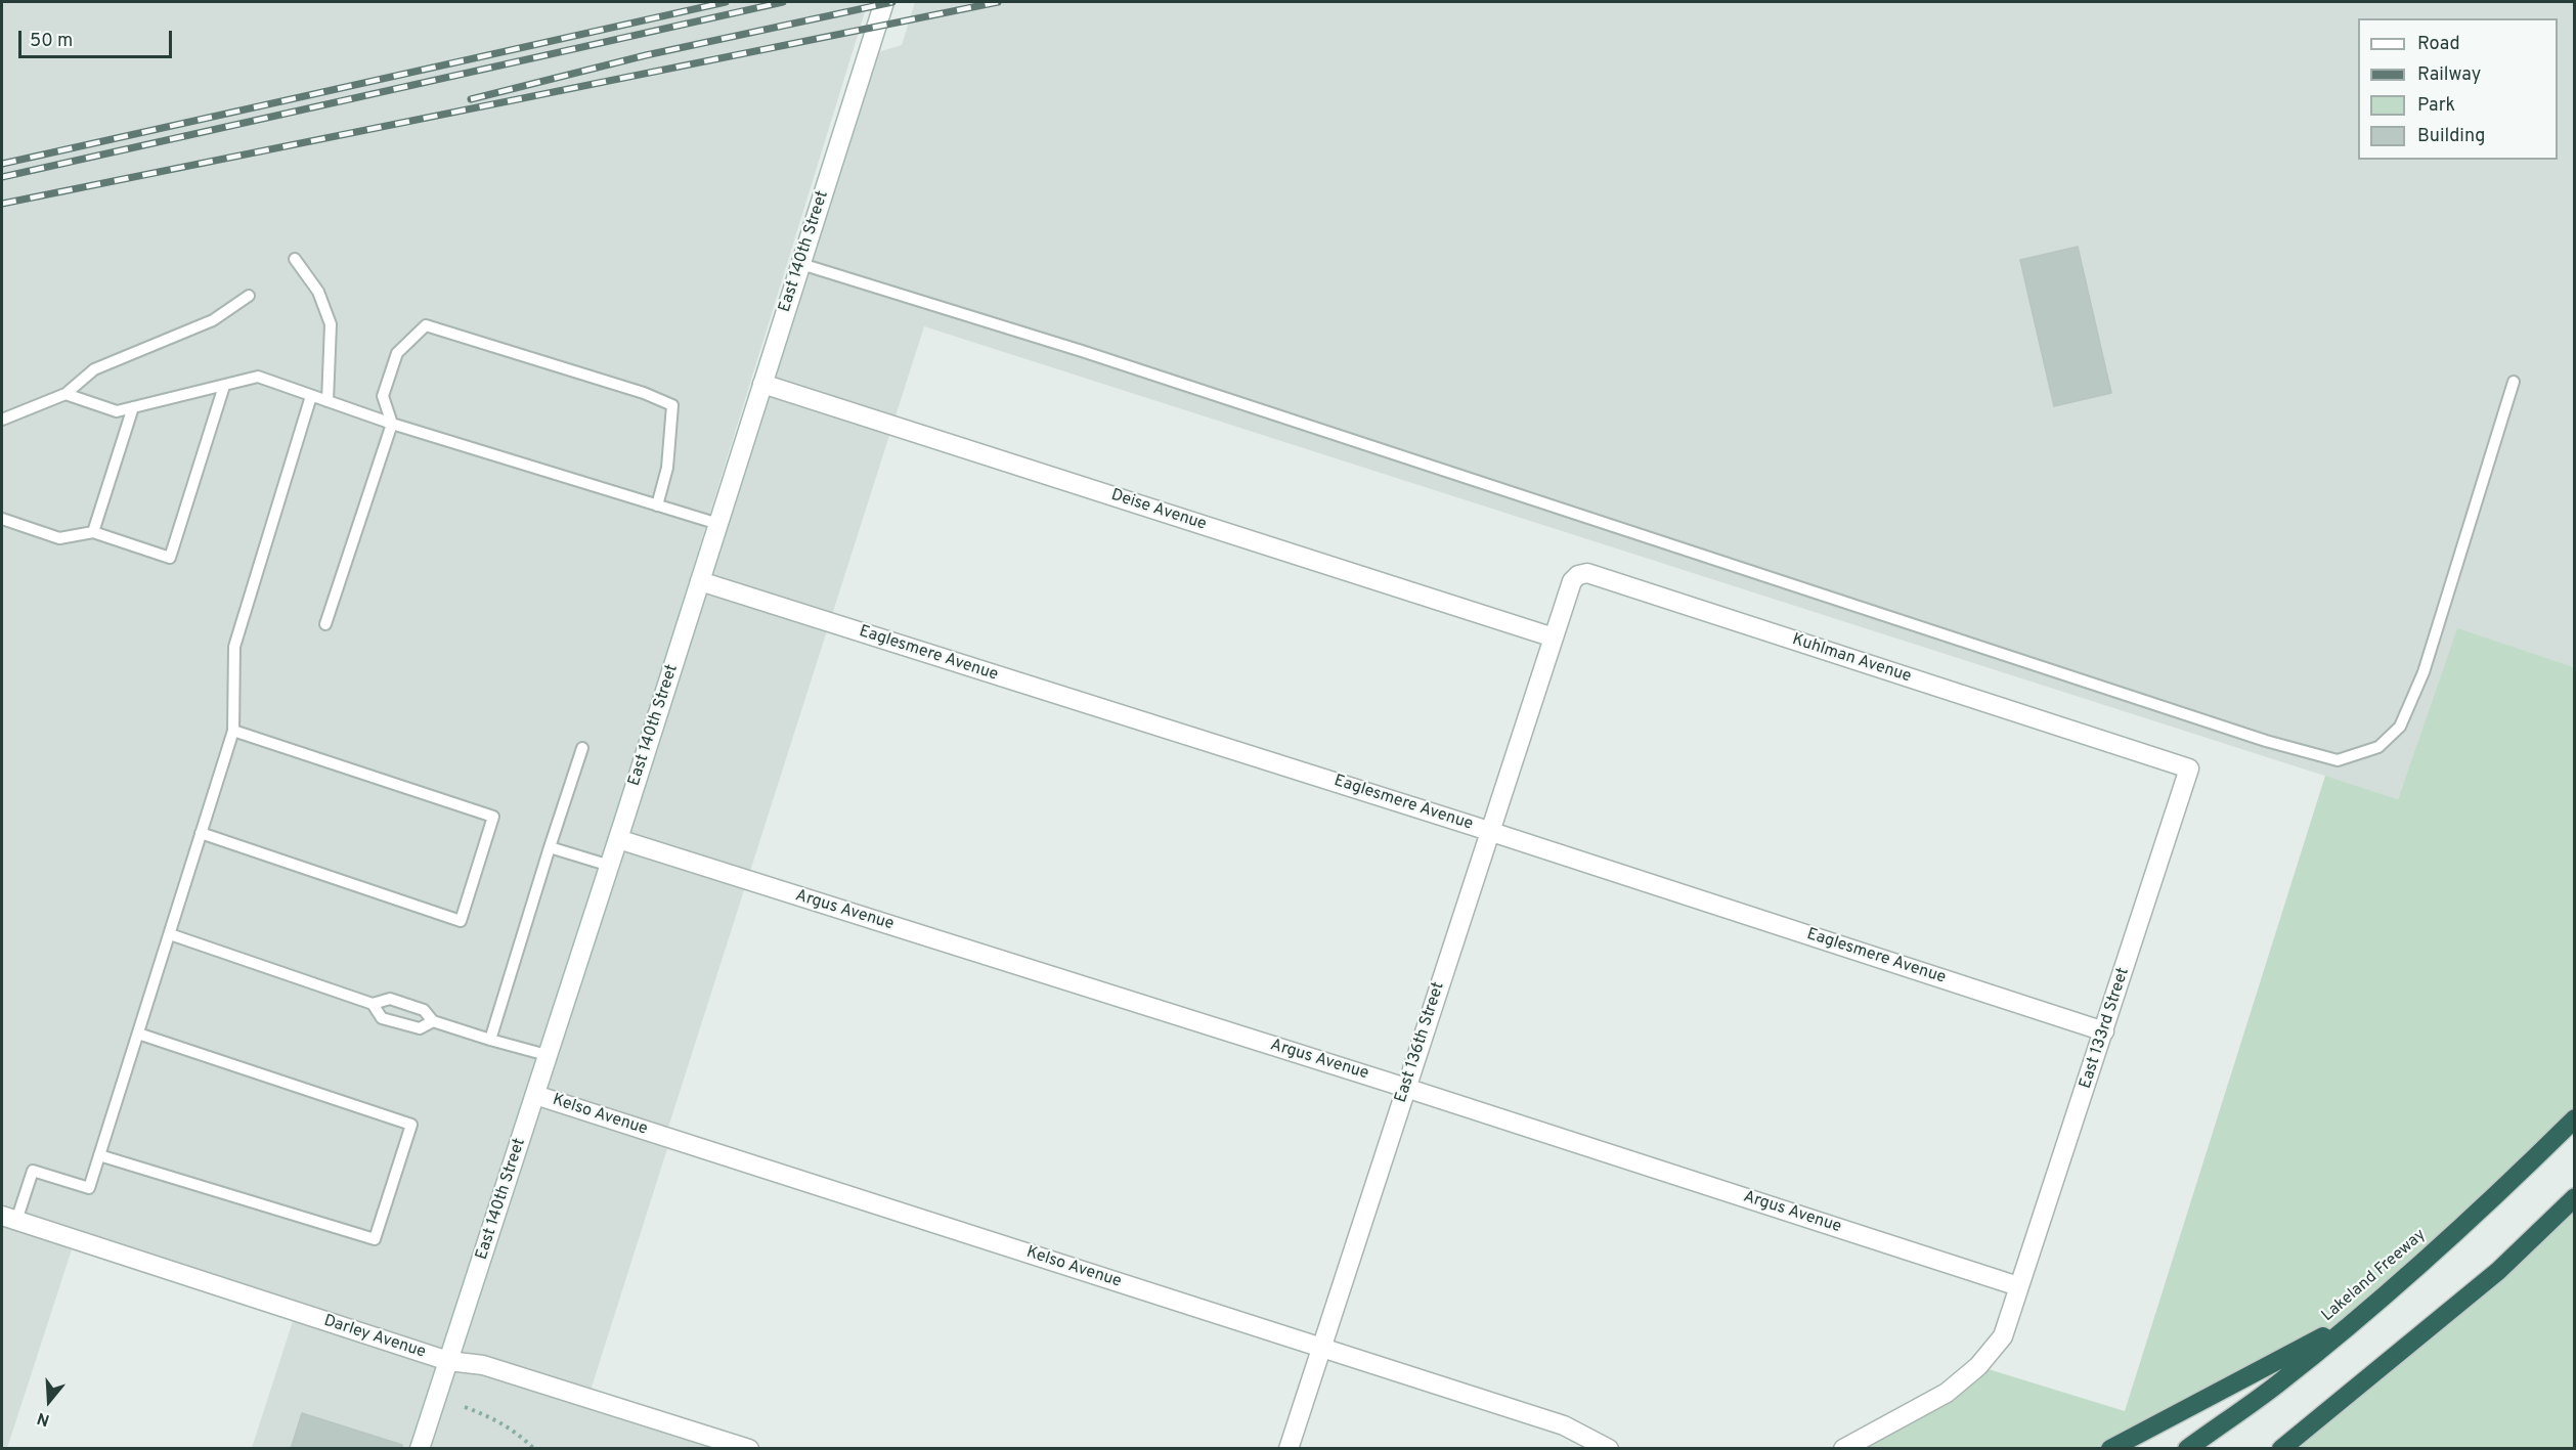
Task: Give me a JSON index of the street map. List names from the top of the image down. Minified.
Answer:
{"streets":{"highway":["Lakeland Freeway"],"street":["East 140th Street","Deise Avenue","Eaglesmere Avenue","Kuhlman Avenue","Argus Avenue","East 133rd Street","East 136th Street","Kelso Avenue","Darley Avenue"]},"crossings":[["East 140th Street","Deise Avenue"],["East 140th Street","Eaglesmere Avenue"],["East 140th Street","Argus Avenue"],["East 140th Street","Kelso Avenue"],["East 140th Street","Darley Avenue"],["Deise Avenue","Kuhlman Avenue"],["Deise Avenue","East 136th Street"],["Eaglesmere Avenue","East 133rd Street"],["Eaglesmere Avenue","East 136th Street"],["Kuhlman Avenue","East 133rd Street"],["Kuhlman Avenue","East 136th Street"],["Argus Avenue","East 133rd Street"],["Argus Avenue","East 136th Street"],["East 136th Street","Kelso Avenue"]],"legend":["Road","Railway","Park","Building"],"scale_bar":"50 m","north":"bottom"}
